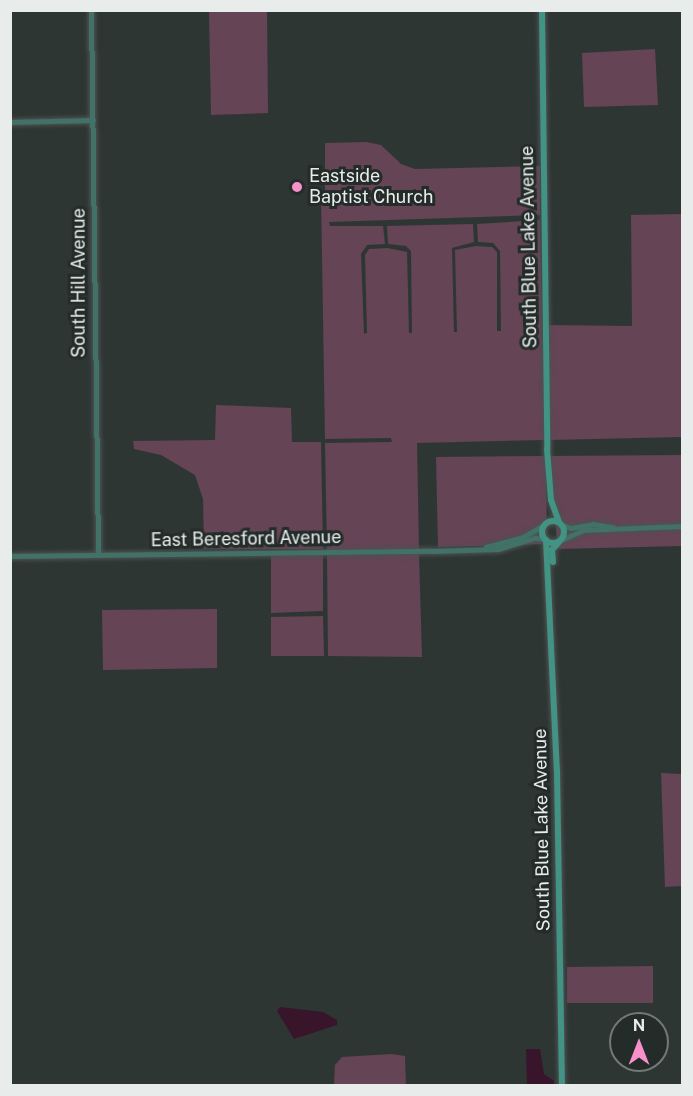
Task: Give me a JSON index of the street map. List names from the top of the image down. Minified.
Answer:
{"streets":{"main road":["South Blue Lake Avenue"],"street":["South Hill Avenue","East Beresford Avenue"]},"crossings":[["South Blue Lake Avenue","East Beresford Avenue"],["South Hill Avenue","East Beresford Avenue"]],"places":["Eastside Baptist Church"],"north":"top"}
